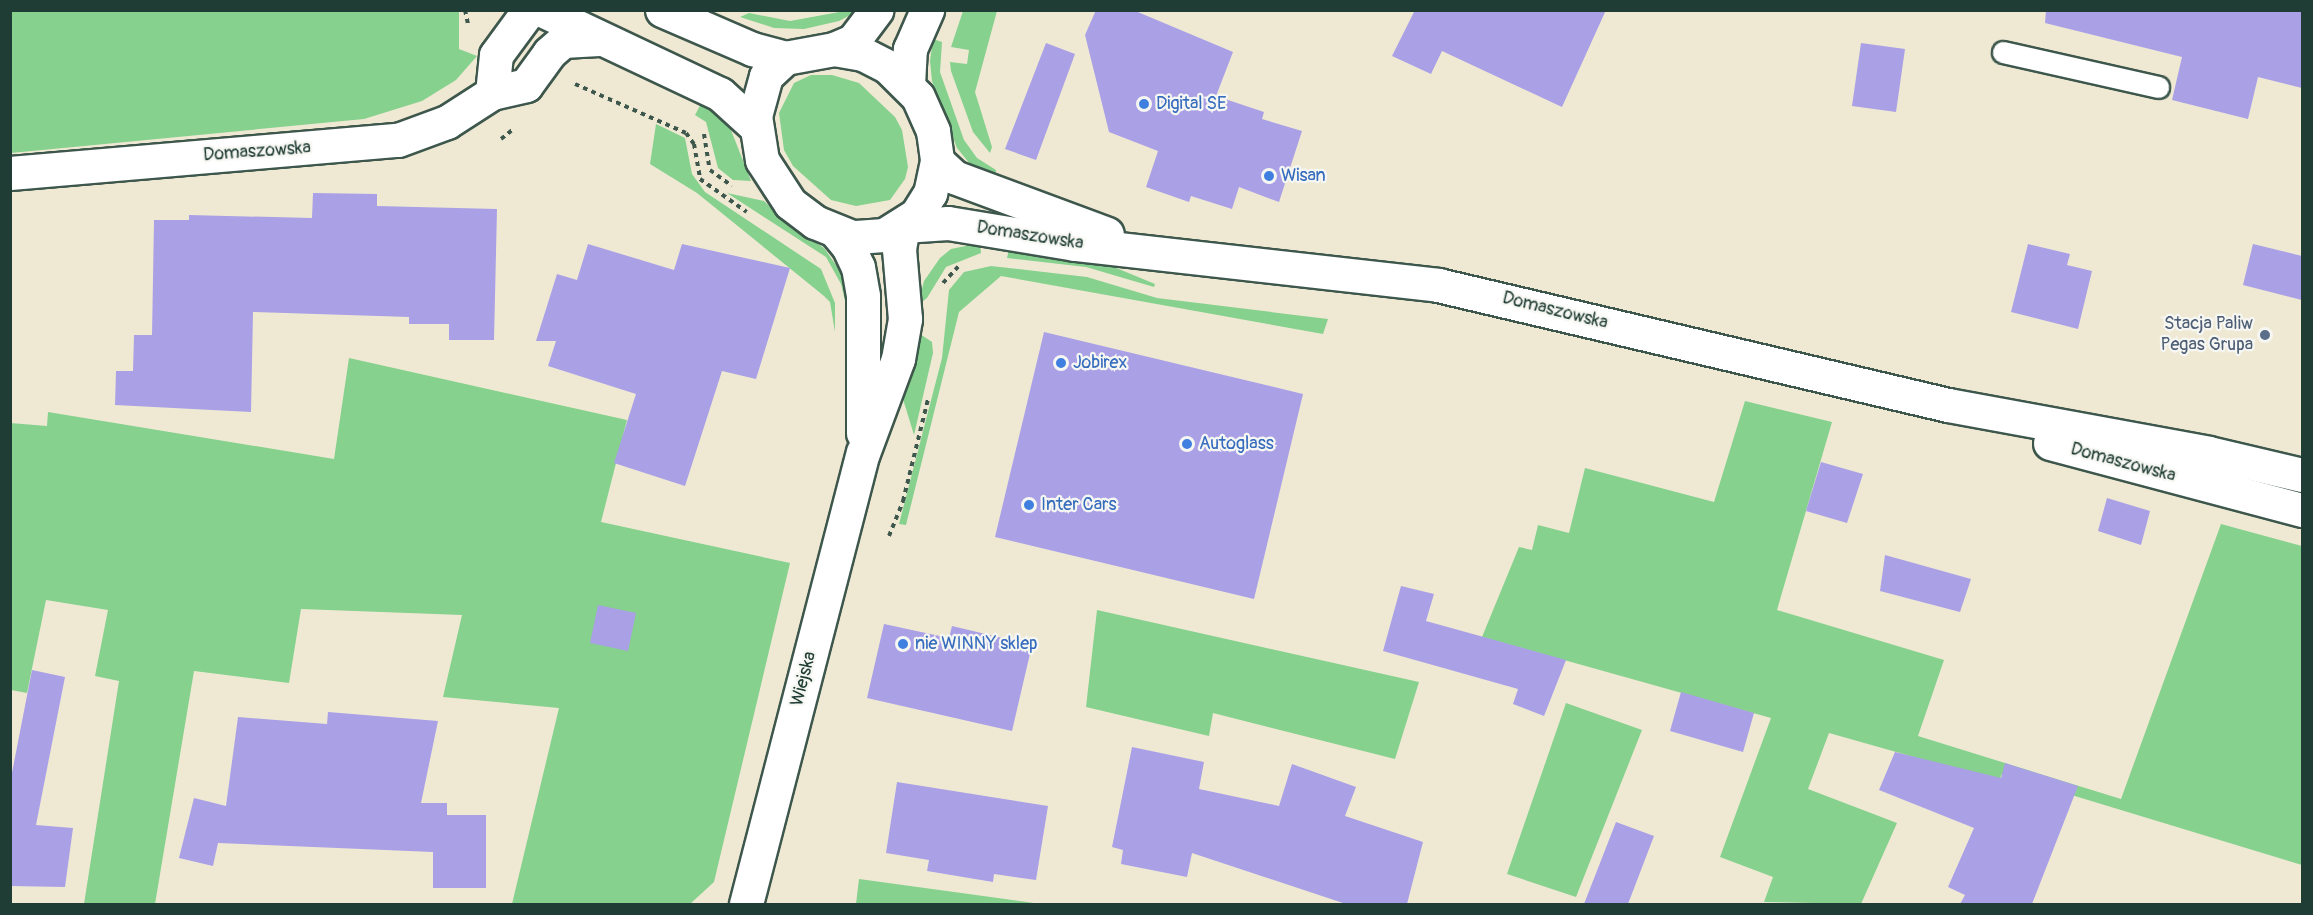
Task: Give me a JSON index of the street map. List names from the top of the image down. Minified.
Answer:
{"streets":{"street":["Domaszowska","Wiejska"]},"crossings":[["Domaszowska","Wiejska"]],"places":["Digital SE","Wisan","Stacja Paliw Pegas Grupa","Jobirex","Autoglass","Inter Cars","nie WINNY sklep"]}
